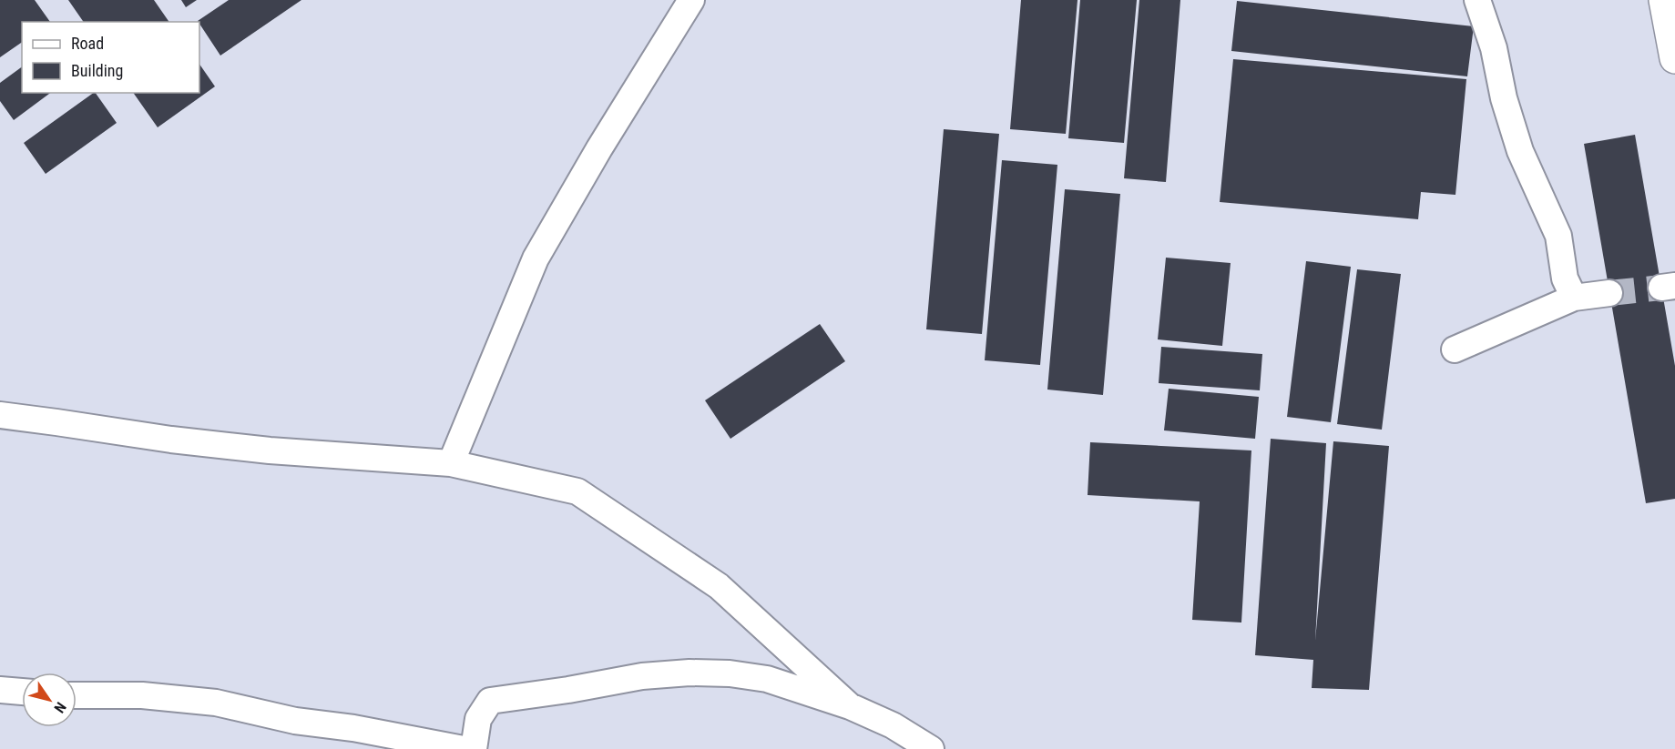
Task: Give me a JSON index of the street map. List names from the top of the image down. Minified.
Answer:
{"legend":["Road","Building"],"north":"bottom right"}
